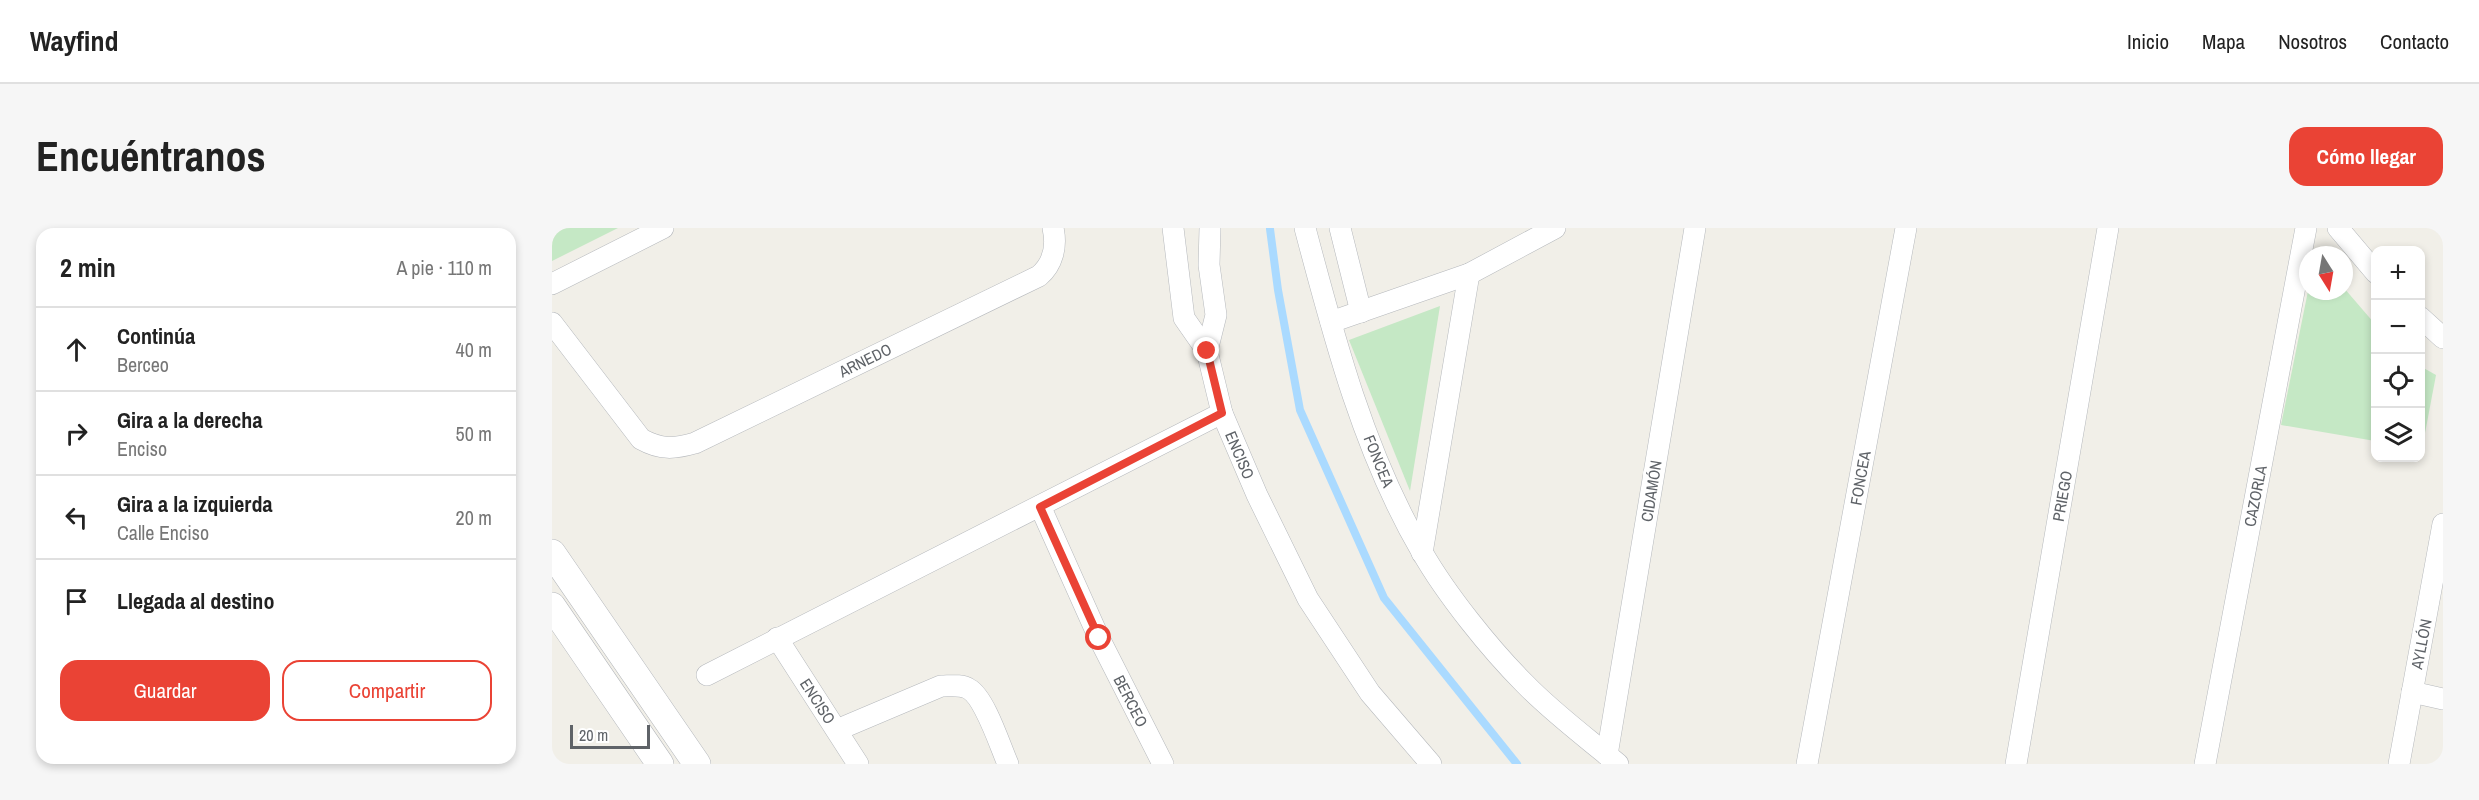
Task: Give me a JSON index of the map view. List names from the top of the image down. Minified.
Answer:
{"streets":{"street":["ARNEDO","ENCISO","FONCEA","CIDAMÓN","PRIEGO","CAZORLA","AYLLÓN","BERCEO"]},"crossings":[["ENCISO","BERCEO"],["FONCEA","CIDAMÓN"]],"scale_bar":"20 m","north":"bottom","page":{"header":"Wayfind","nav":["Inicio","Mapa","Nosotros","Contacto"],"buttons":["Cómo llegar",["Guardar","Compartir"]],"title":"Encuéntranos","heading":["2 min","A pie · 110 m"],"map_buttons":["+","−"],"list":[["Continúa","Berceo","40 m"],["Gira a la derecha","Enciso","50 m"],["Gira a la izquierda","Calle Enciso","20 m"],"Llegada al destino"],"scale":"20 m"}}
